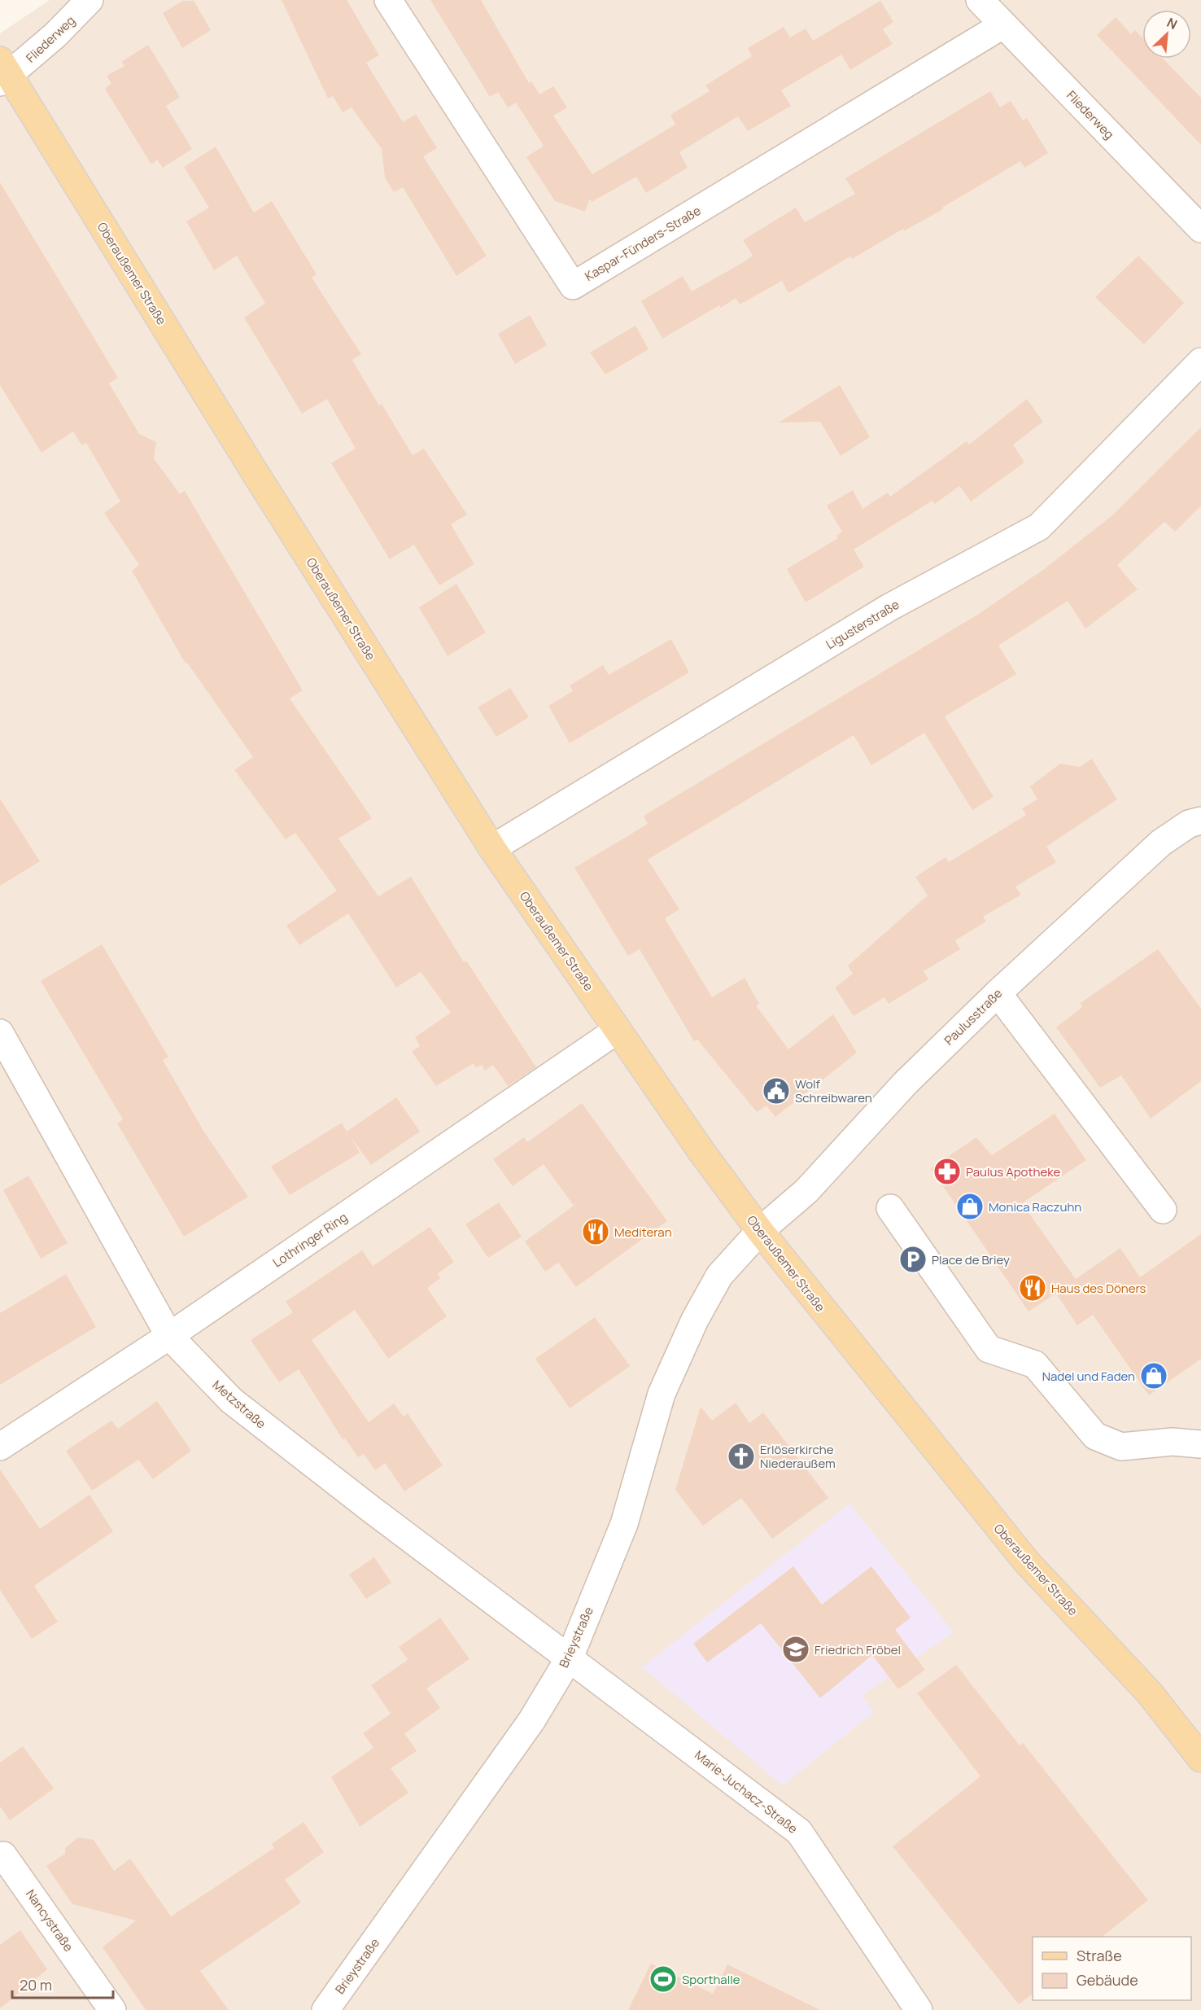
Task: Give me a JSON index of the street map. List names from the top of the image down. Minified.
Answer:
{"streets":{"main road":["Oberaußemer Straße"],"street":["Fliederweg","Kaspar-Fünders-Straße","Ligusterstraße","Paulusstraße","Lothringer Ring","Metzstraße","Brieystraße","Marie-Juchacz-Straße","Nancystraße"]},"crossings":[["Fliederweg","Kaspar-Fünders-Straße"],["Fliederweg","Oberaußemer Straße"],["Oberaußemer Straße","Ligusterstraße"],["Oberaußemer Straße","Paulusstraße"],["Oberaußemer Straße","Lothringer Ring"],["Oberaußemer Straße","Brieystraße"],["Paulusstraße","Brieystraße"],["Lothringer Ring","Metzstraße"],["Metzstraße","Brieystraße"],["Metzstraße","Marie-Juchacz-Straße"],["Brieystraße","Marie-Juchacz-Straße"]],"places":{"public building":["Wolf Schreibwaren"],"pharmacy":["Paulus Apotheke"],"shop":["Monica Raczuhn","Nadel und Faden"],"restaurant":["Mediteran","Haus des Döners"],"parking":["Place de Briey"],"church":["Erlöserkirche Niederaußem"],"school or university":["Friedrich Fröbel"],"sports":["Sporthalle"]},"legend":["Straße","Gebäude"],"scale_bar":"20 m","north":"top right"}
